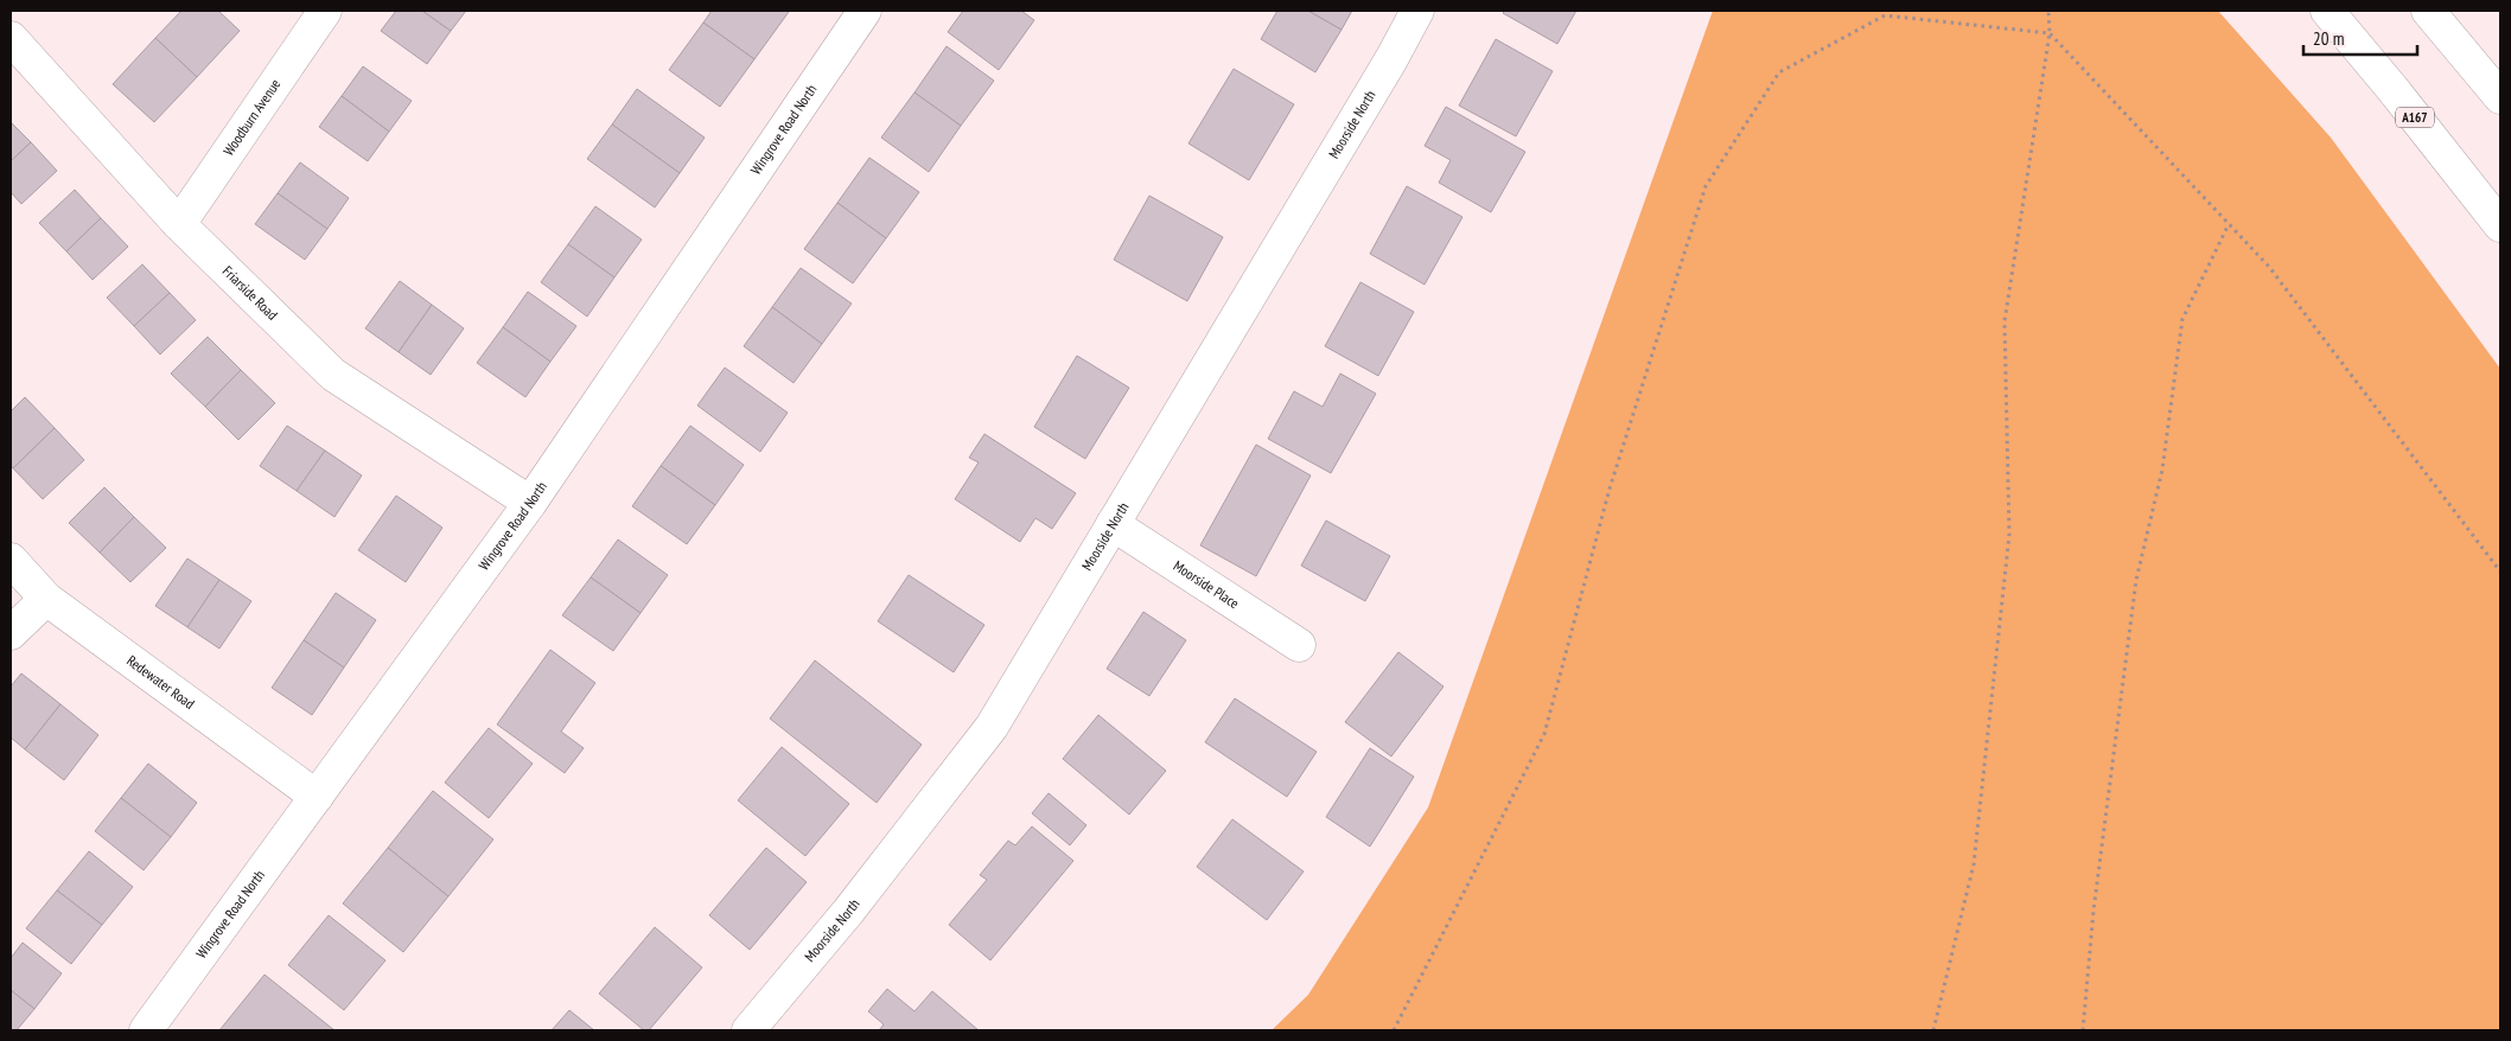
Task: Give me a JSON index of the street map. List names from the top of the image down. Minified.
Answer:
{"streets":{"main road":["Woodburn Avenue","A167","Moorside North","Wingrove Road North","Friarside Road","Moorside Place","Redewater Road"]},"crossings":[["Woodburn Avenue","Friarside Road"],["Moorside North","Moorside Place"],["Wingrove Road North","Friarside Road"],["Wingrove Road North","Redewater Road"]],"scale_bar":"20 m"}
